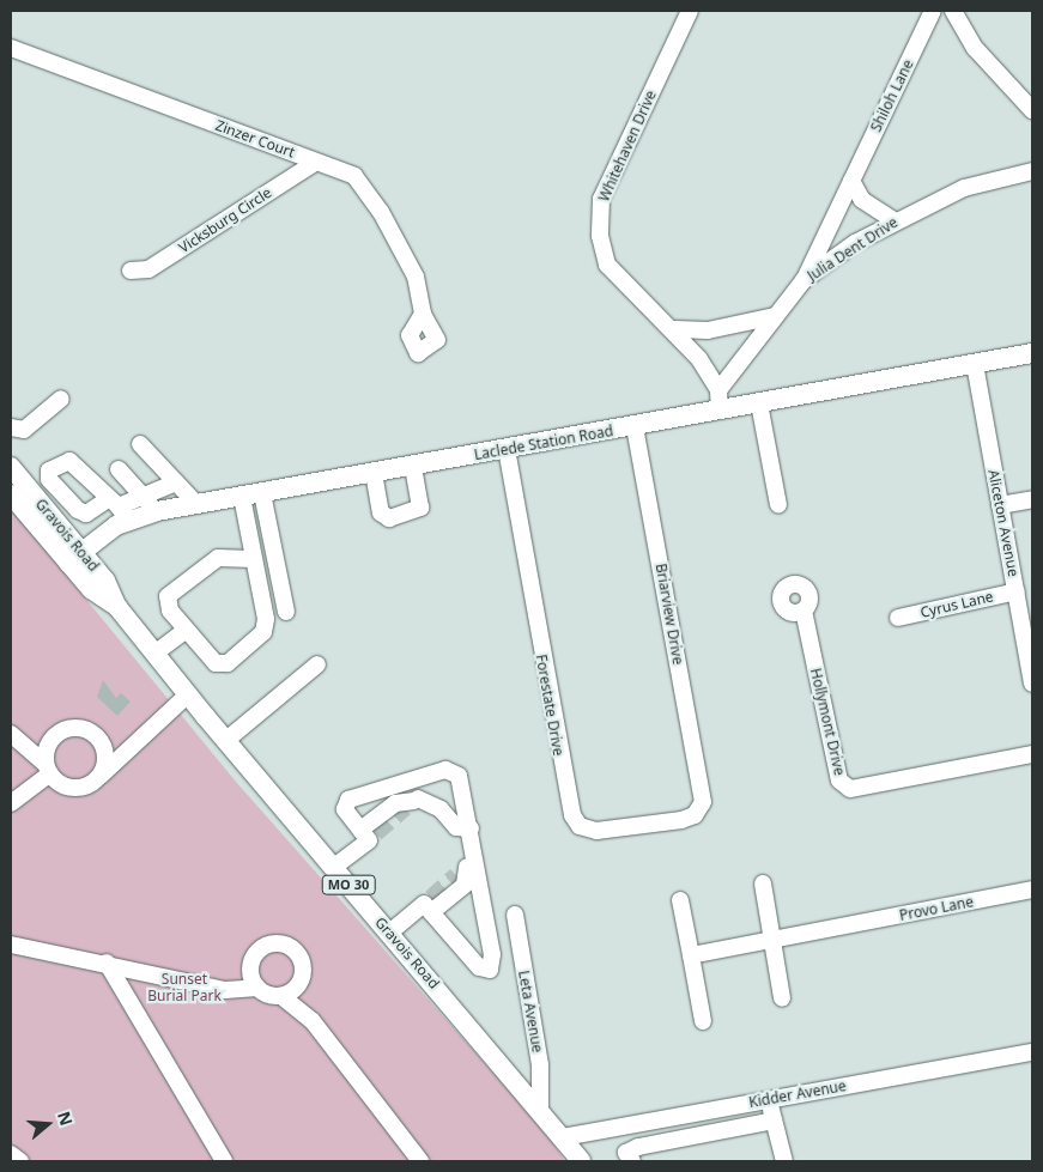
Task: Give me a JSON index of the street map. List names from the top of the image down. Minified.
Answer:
{"streets":{"main road":["Laclede Station Road","Gravois Road","MO 30"],"street":["Shiloh Lane","Zinzer Court","Whitehaven Drive","Vicksburg Circle","Julia Dent Drive","Aliceton Avenue","Cyrus Lane","Briarview Drive","Forestate Drive","Hollymont Drive","Provo Lane","Leta Avenue","Kidder Avenue"]},"crossings":[["Shiloh Lane","Julia Dent Drive"],["Zinzer Court","Vicksburg Circle"],["Whitehaven Drive","Julia Dent Drive"],["Laclede Station Road","Aliceton Avenue"],["Laclede Station Road","Gravois Road"],["Laclede Station Road","Briarview Drive"],["Laclede Station Road","Forestate Drive"],["Aliceton Avenue","Cyrus Lane"],["Gravois Road","Leta Avenue"],["Gravois Road","Kidder Avenue"],["Briarview Drive","Forestate Drive"]],"parks":["Sunset Burial Park"],"north":"right"}
